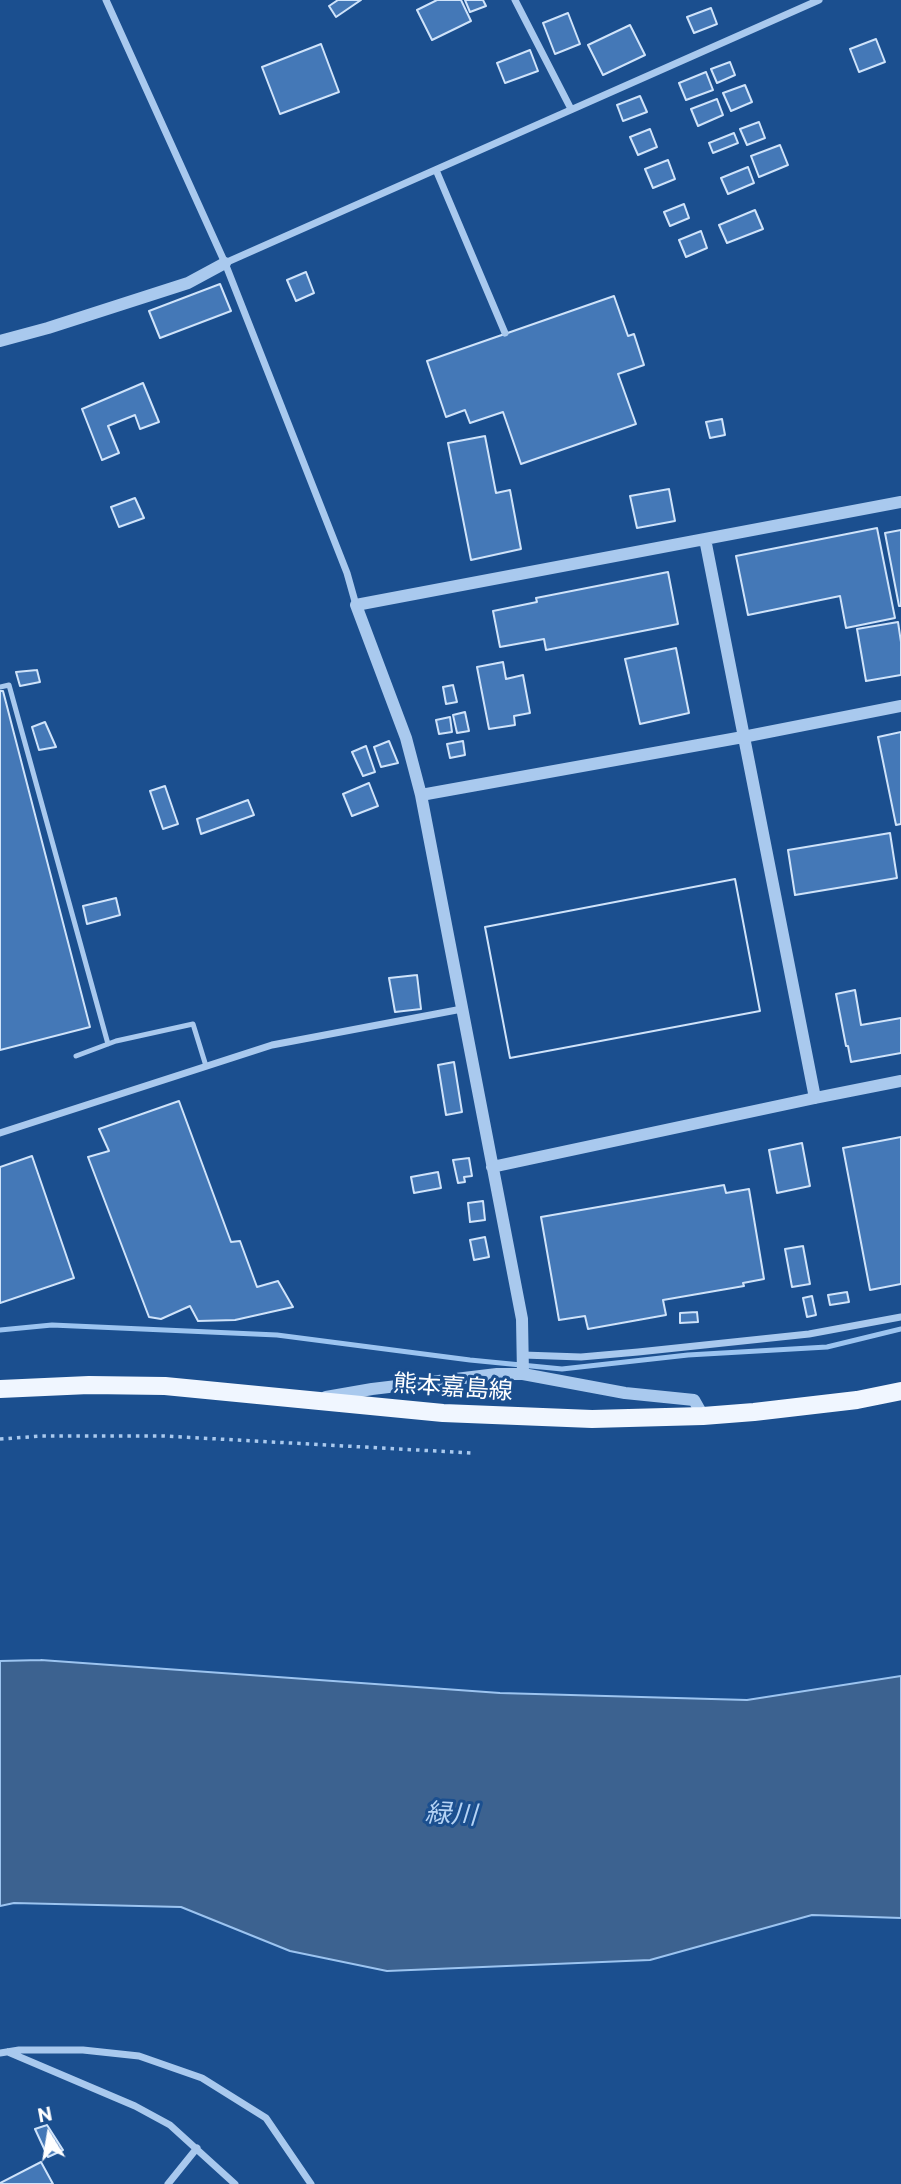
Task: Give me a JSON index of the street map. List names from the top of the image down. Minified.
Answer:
{"streets":{"main road":["熊本嘉島線"]},"water":["緑川"],"north":"top"}
